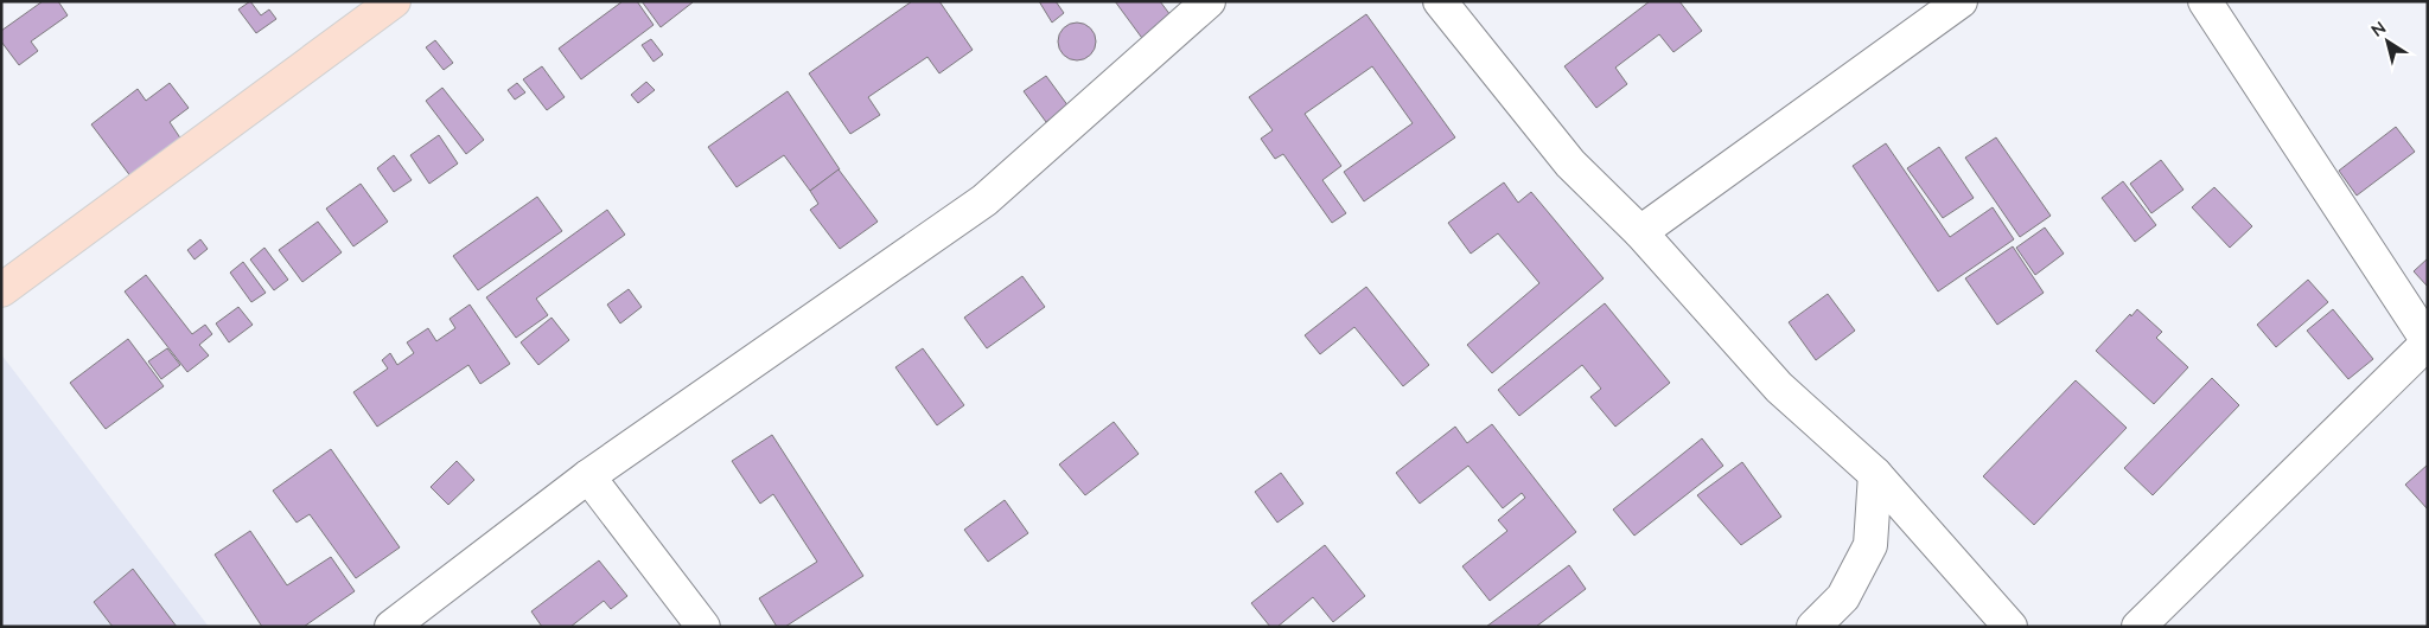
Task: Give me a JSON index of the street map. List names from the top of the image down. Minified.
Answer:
{"north":"top left"}
